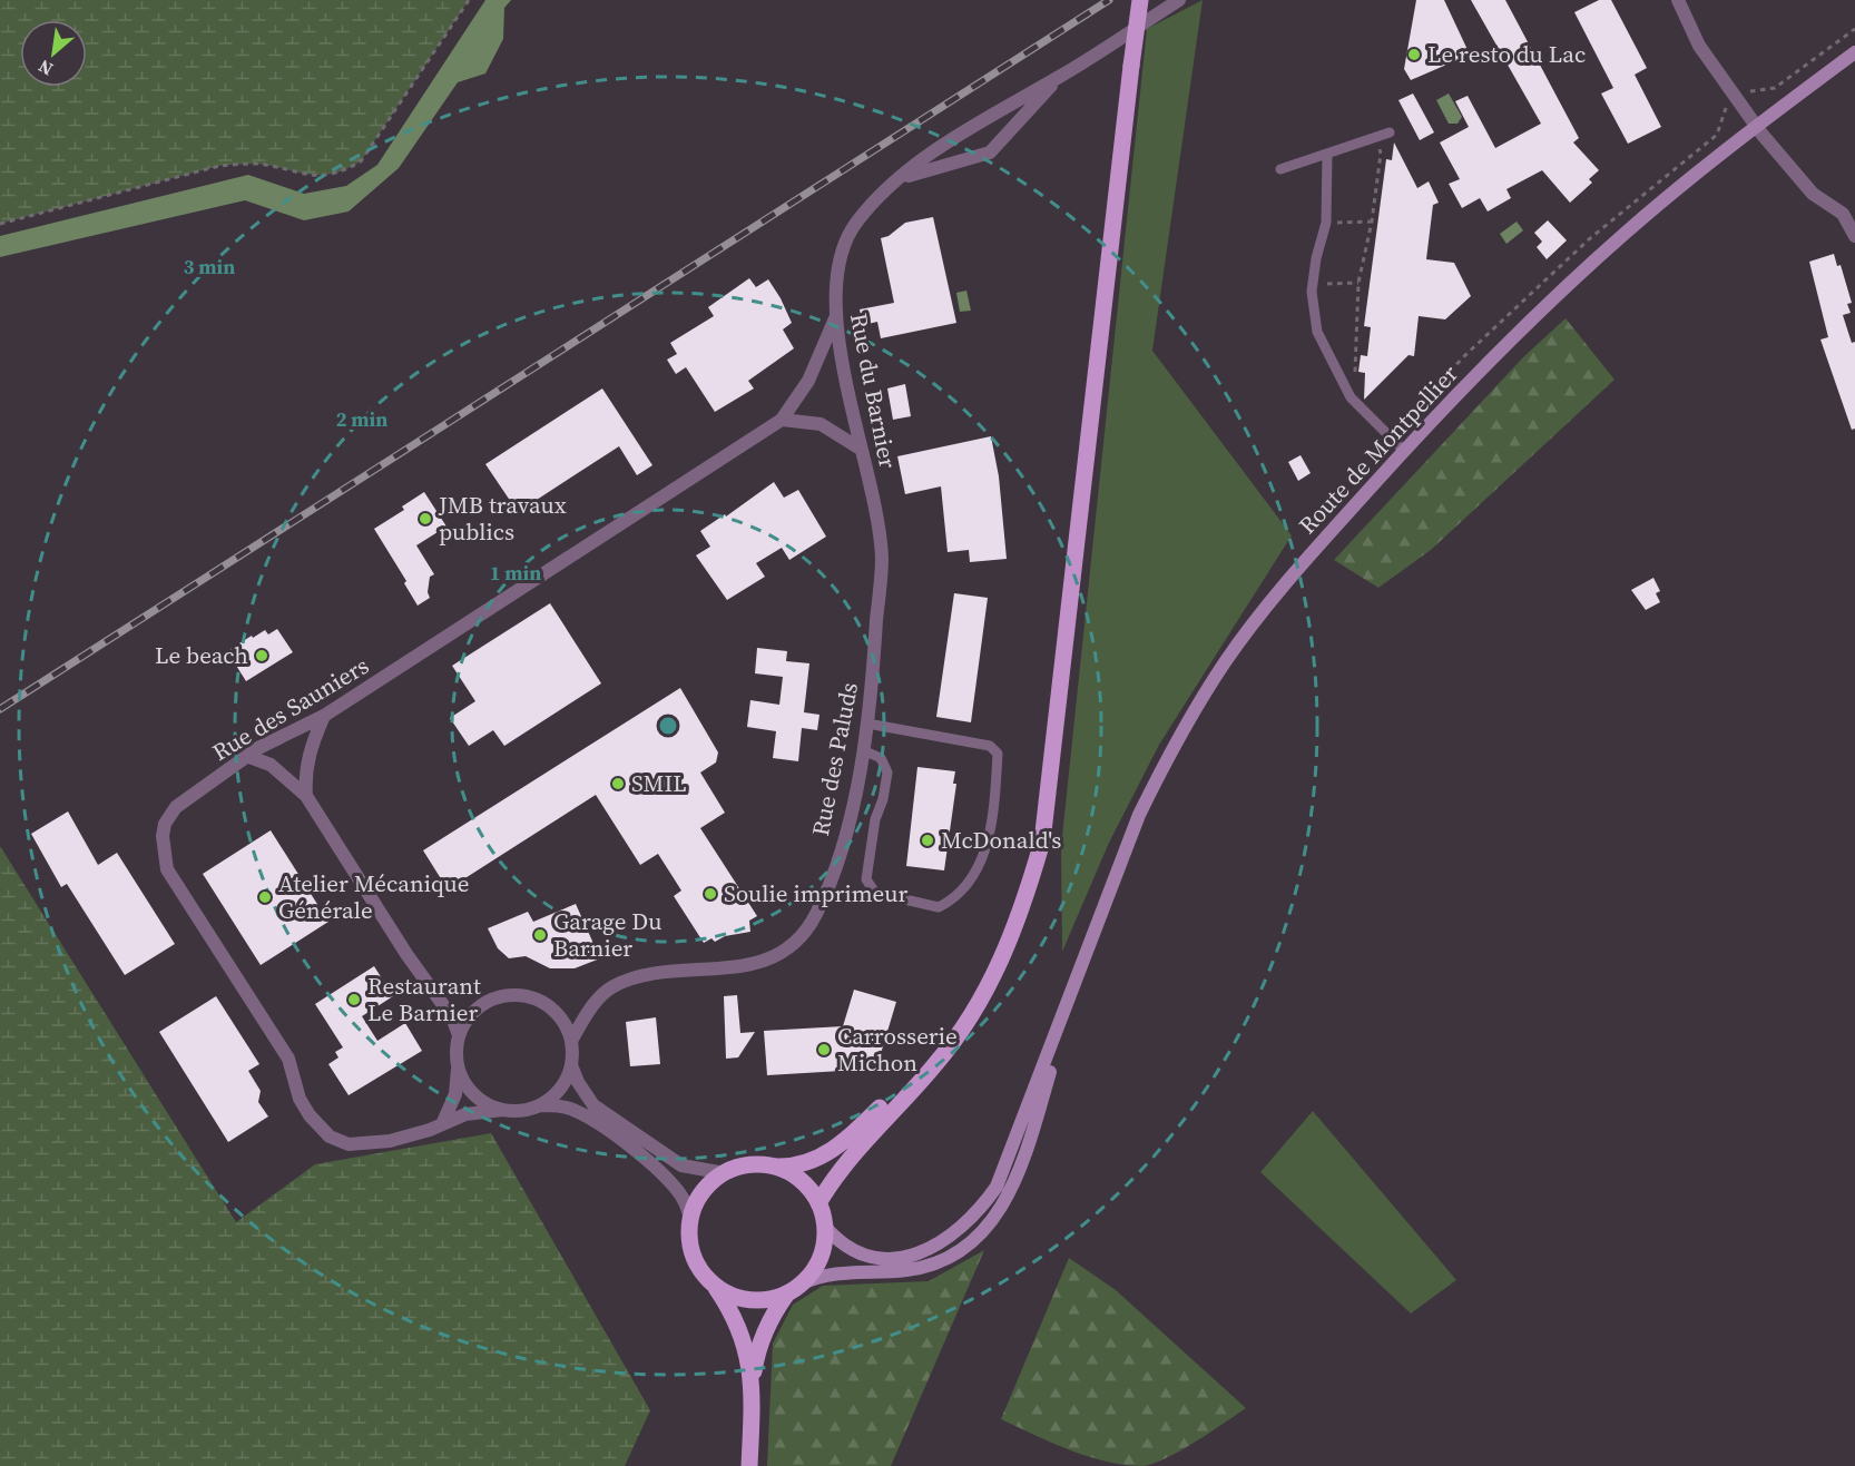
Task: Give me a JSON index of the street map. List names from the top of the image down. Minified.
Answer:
{"streets":{"main road":["Route de Montpellier"],"street":["Rue du Barnier","Rue des Sauniers","Rue des Paluds"]},"crossings":[["Rue du Barnier","Rue des Sauniers"],["Rue du Barnier","Rue des Paluds"],["Rue des Sauniers","Rue des Paluds"]],"places":["Le resto du Lac","JMB travaux publics","Le beach","SMIL","McDonald's","Soulie imprimeur","Atelier Mécanique Générale","Garage Du Barnier","Restaurant Le Barnier","Carrosserie Michon"],"north":"bottom left","rings":["3 min","2 min","1 min"]}
